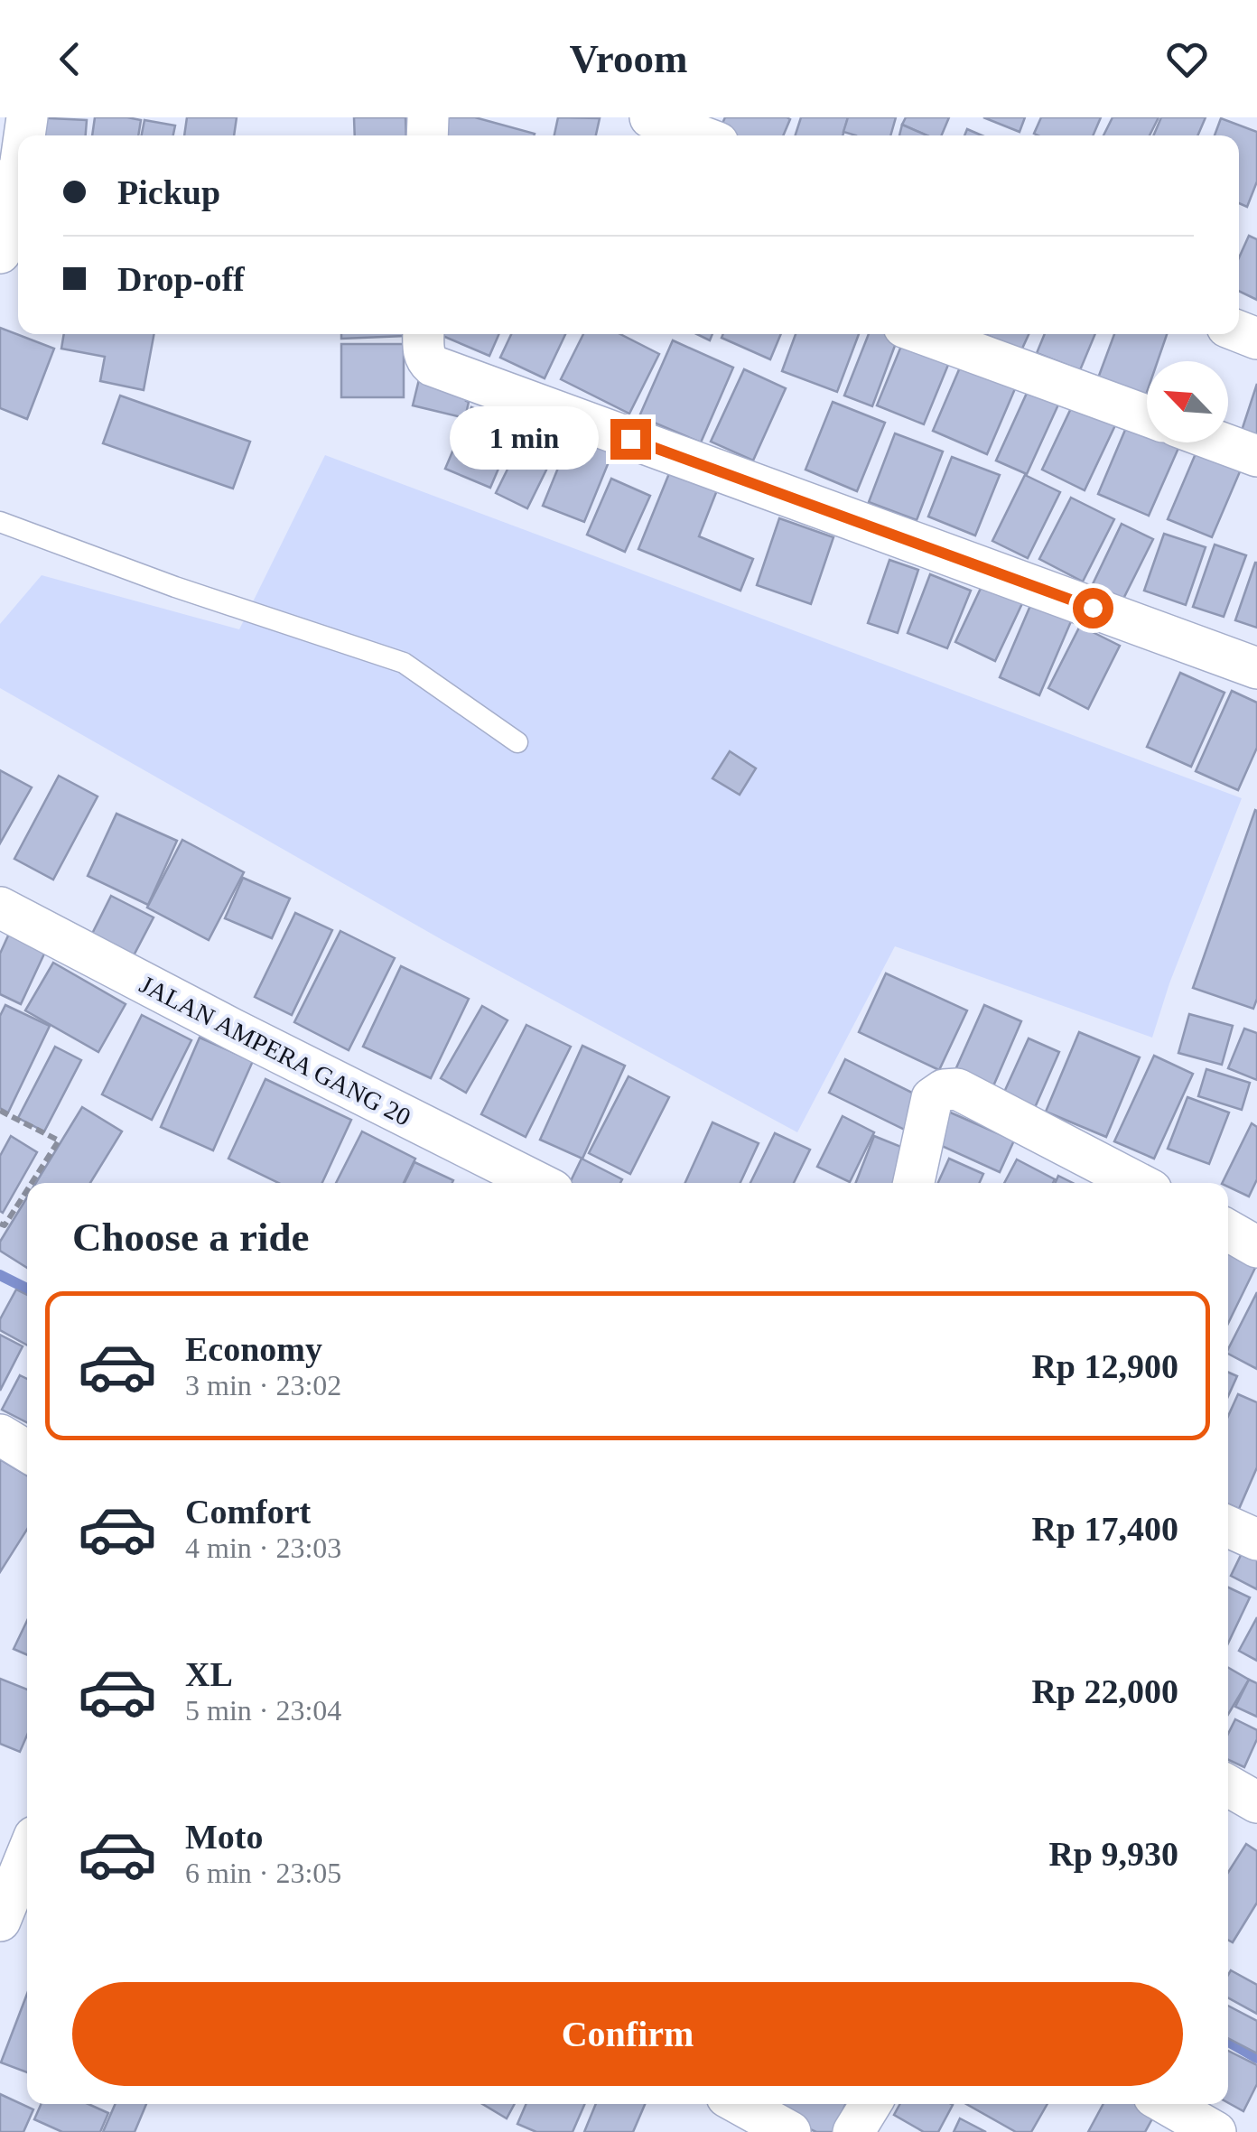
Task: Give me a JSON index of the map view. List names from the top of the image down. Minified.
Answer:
{"streets":{"street":["JALAN AMPERA GANG 20"]},"north":"top left","page":{"header":"Vroom","banner":["Pickup","Drop-off"],"bubble":"1 min","heading":"Choose a ride","list":[{"name":"Economy","note":"3 min · 23:02","value":"Rp 12,900"},{"name":"Comfort","note":"4 min · 23:03","value":"Rp 17,400"},{"name":"XL","note":"5 min · 23:04","value":"Rp 22,000"},{"name":"Moto","note":"6 min · 23:05","value":"Rp 9,930"}],"buttons":"Confirm"}}
